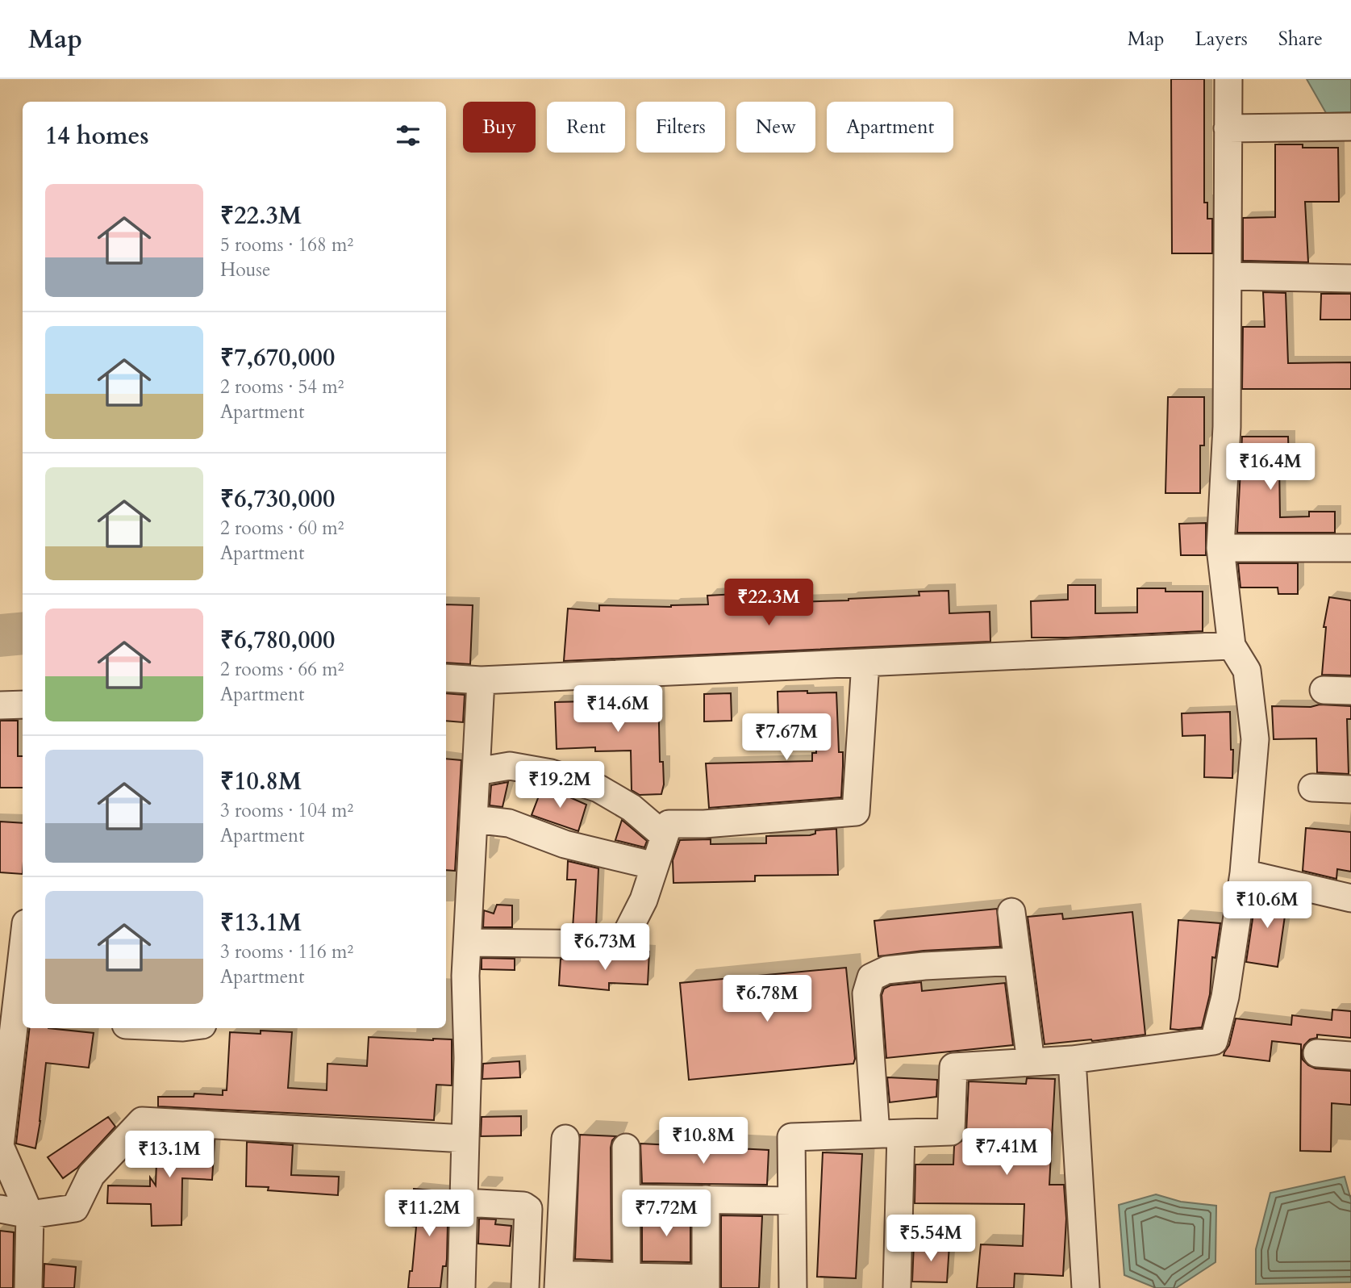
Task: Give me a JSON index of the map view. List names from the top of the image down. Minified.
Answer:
{"page":{"header":"Map","nav":["Map","Layers","Share"],"chip":["Buy","Rent","Filters","New","Apartment"],"heading":"14 homes","list":[{"name":"₹22.3M","note":"5 rooms · 168 m² · House"},{"name":"₹7,670,000","note":"2 rooms · 54 m² · Apartment"},{"name":"₹6,730,000","note":"2 rooms · 60 m² · Apartment"},{"name":"₹6,780,000","note":"2 rooms · 66 m² · Apartment"},{"name":"₹10.8M","note":"3 rooms · 104 m² · Apartment"},{"name":"₹13.1M","note":"3 rooms · 116 m² · Apartment"}],"price":["₹16.4M","₹22.3M","₹14.6M","₹7.67M","₹19.2M","₹10.6M","₹6.73M","₹6.78M","₹10.8M","₹7.41M","₹13.1M","₹11.2M","₹7.72M","₹5.54M"]}}
